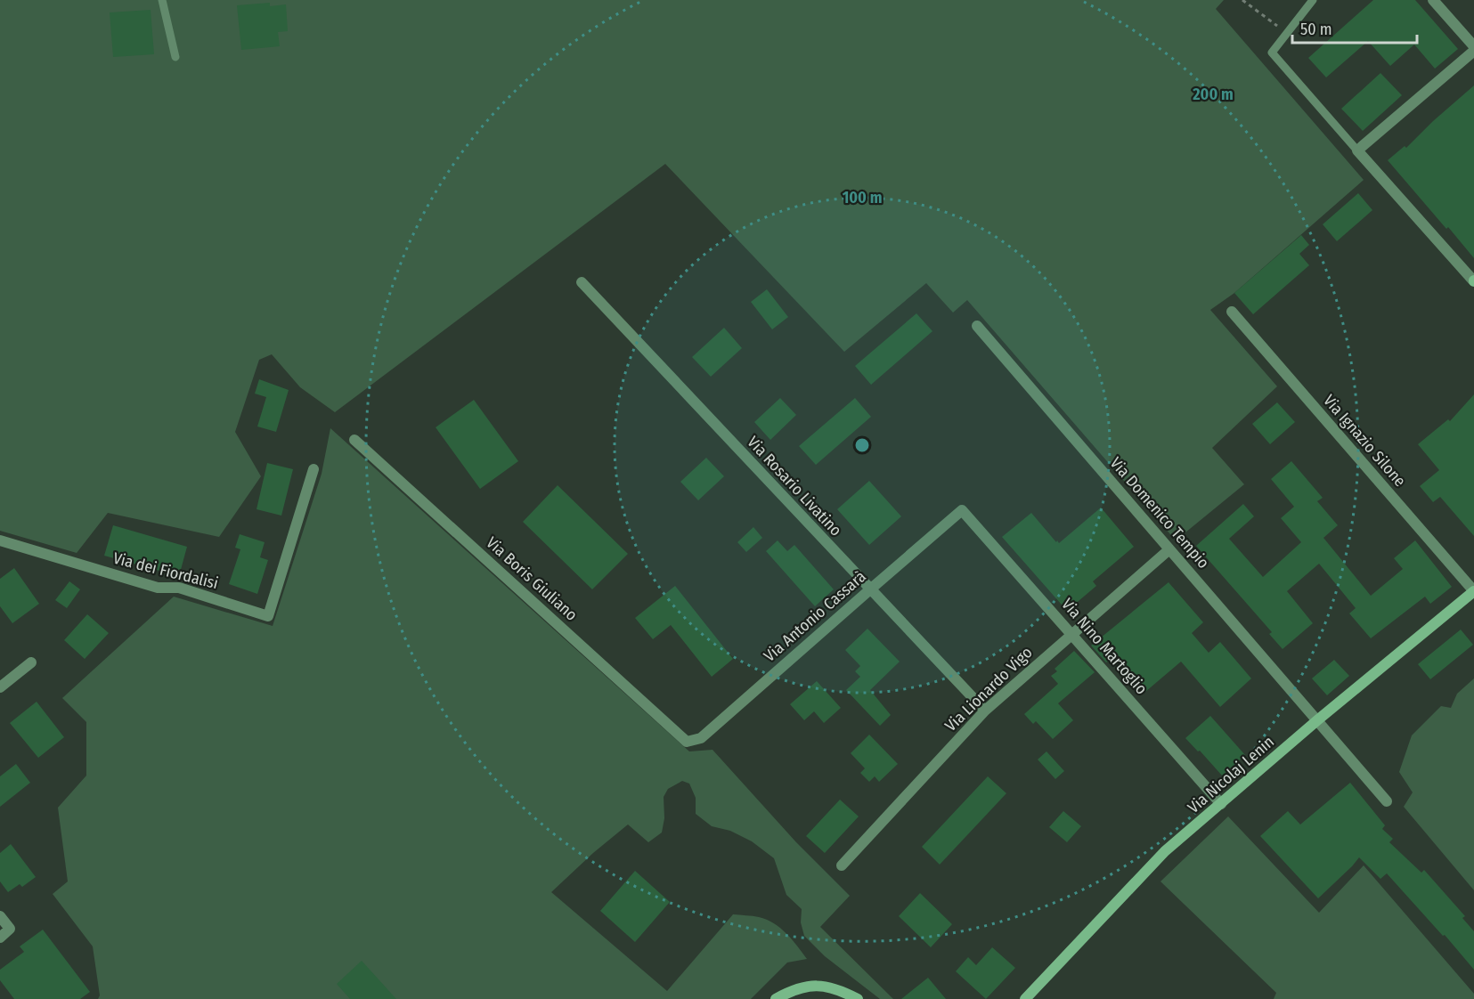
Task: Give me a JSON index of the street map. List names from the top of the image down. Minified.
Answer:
{"streets":{"main road":["Via Nicolaj Lenin"],"street":["Via Ignazio Silone","Via Rosario Livatino","Via Domenico Tempio","Via dei Fiordalisi","Via Boris Giuliano","Via Antonio Cassarà","Via Nino Martoglio","Via Lionardo Vigo"]},"crossings":[["Via Ignazio Silone","Via Nicolaj Lenin"],["Via Rosario Livatino","Via Antonio Cassarà"],["Via Rosario Livatino","Via Lionardo Vigo"],["Via Domenico Tempio","Via Lionardo Vigo"],["Via Domenico Tempio","Via Nicolaj Lenin"],["Via Boris Giuliano","Via Antonio Cassarà"],["Via Antonio Cassarà","Via Nino Martoglio"],["Via Nino Martoglio","Via Lionardo Vigo"],["Via Nino Martoglio","Via Nicolaj Lenin"]],"scale_bar":"50 m","rings":["200 m","100 m"]}
